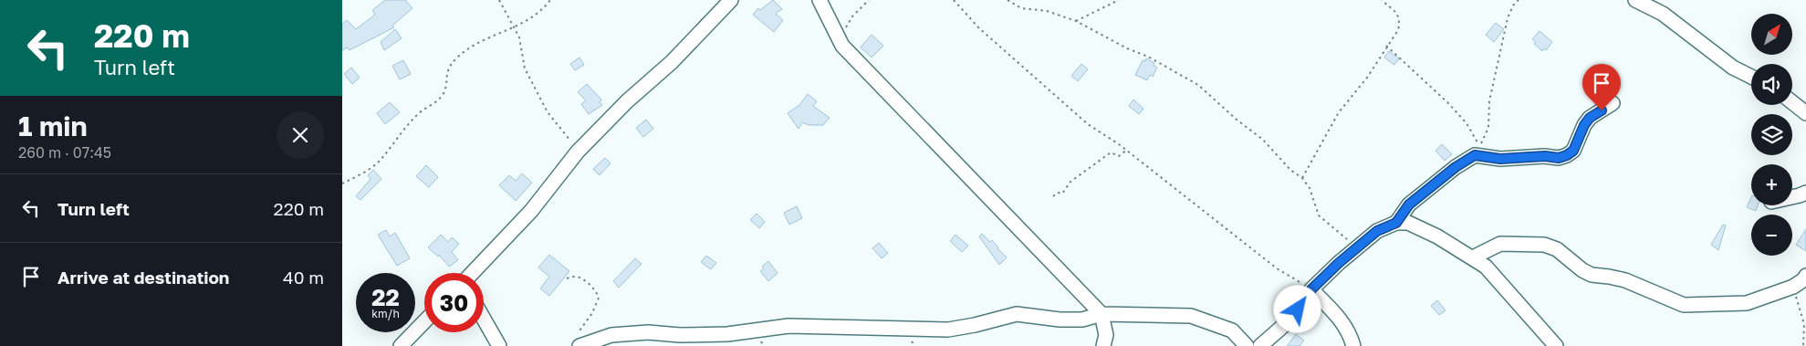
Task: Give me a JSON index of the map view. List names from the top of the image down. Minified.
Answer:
{"north":"top right","page":{"turn":["220 m","Turn left"],"map_buttons":["+","−"],"heading":["1 min","260 m · 07:45"],"list":[{"name":"Turn left","value":"220 m"},{"name":"Arrive at destination","value":"40 m"}],"speed":"22 km/h","limit":"30"}}
